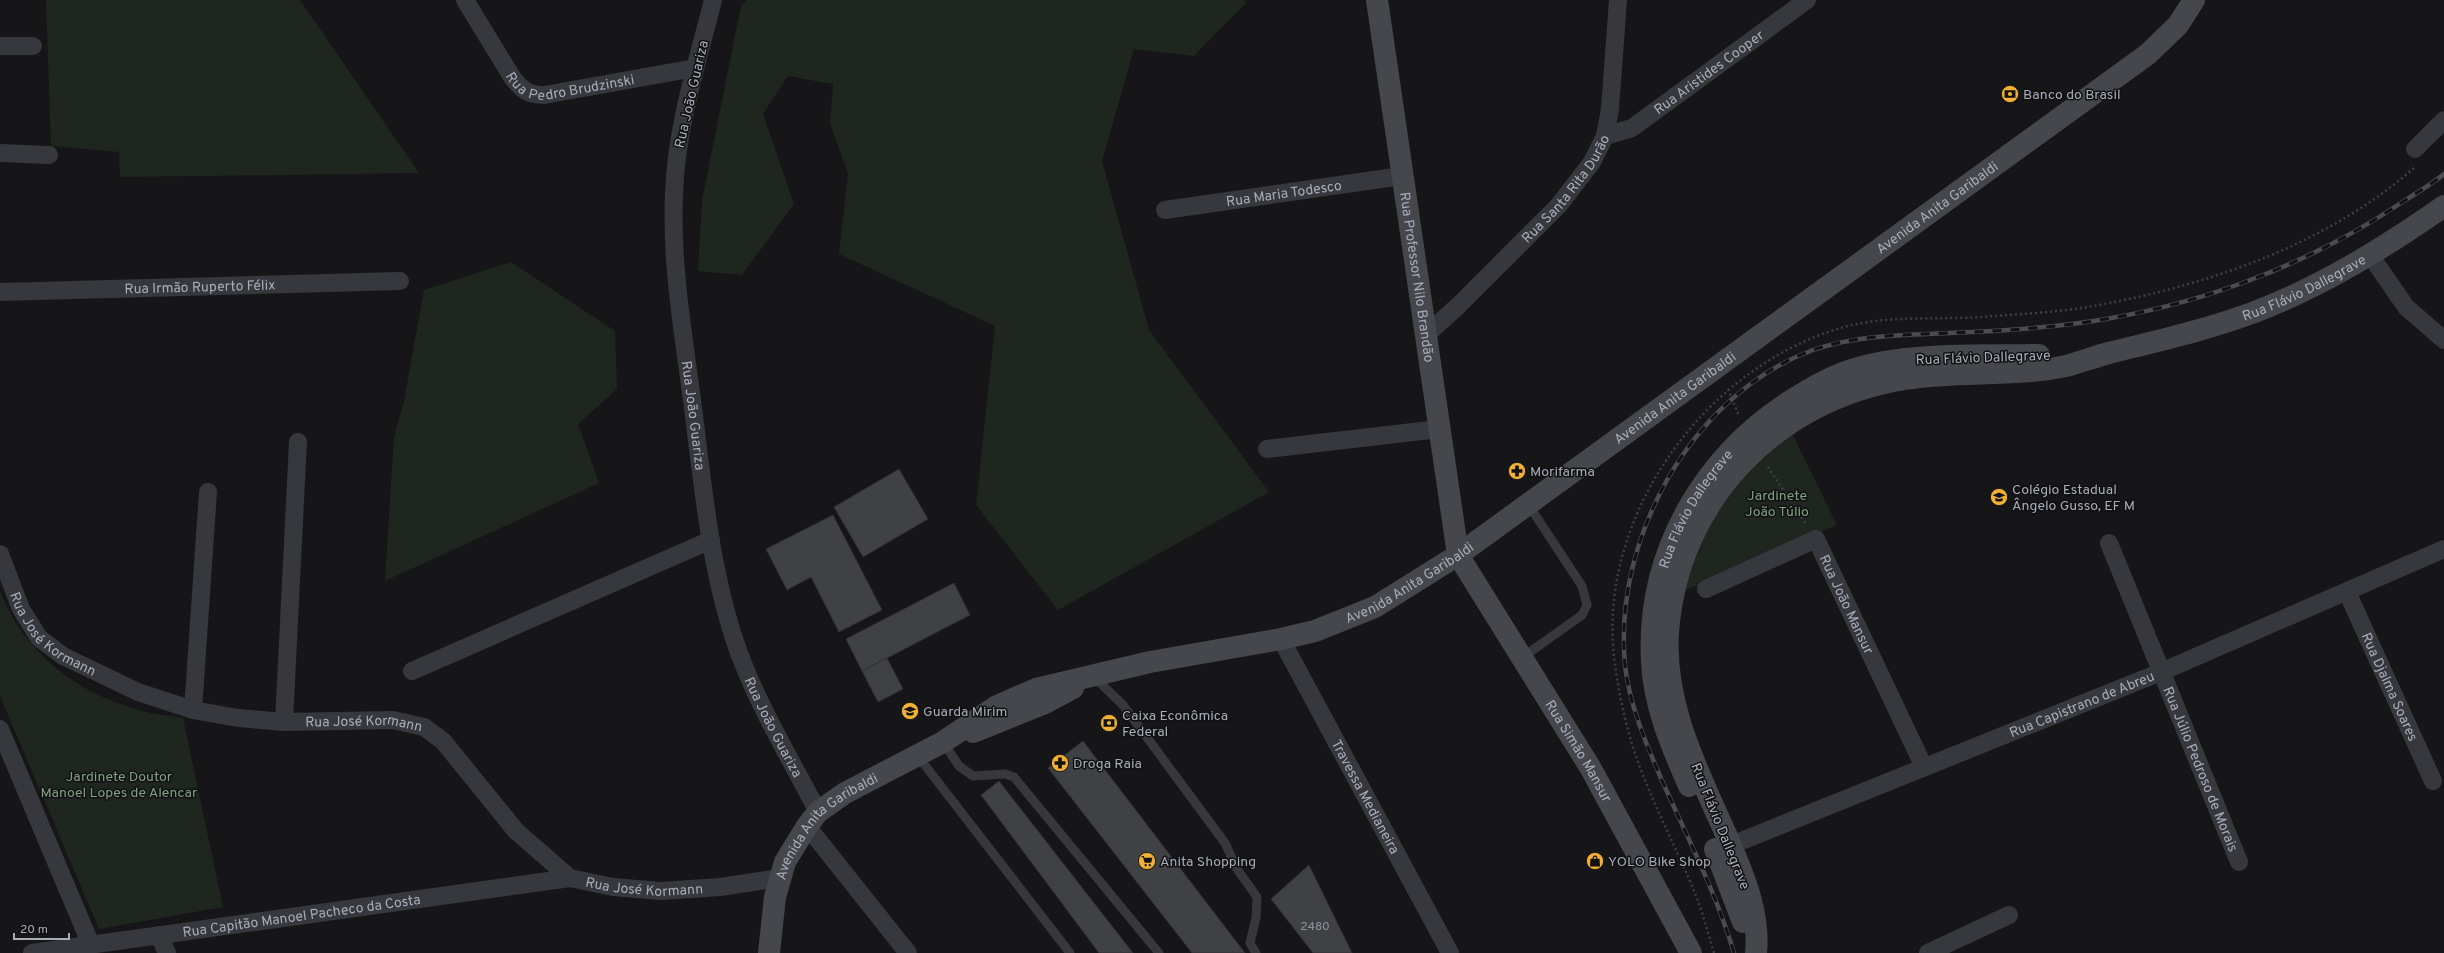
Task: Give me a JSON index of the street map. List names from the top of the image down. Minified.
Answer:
{"streets":{"main road":["Avenida Anita Garibaldi","Rua Professor Nilo Brandão","Rua Flávio Dallegrave","Rua Simão Mansur"],"street":["Rua Aristides Cooper","Rua Pedro Brudzinski","Rua João Guariza","Rua Santa Rita Durão","Rua Maria Todesco","Rua Irmão Ruperto Félix","Rua João Mansur","Rua José Kormann","Rua Djalma Soares","Rua Capistrano de Abreu","Rua Júlio Pedroso de Morais","Travessa Medianeira","Rua Capitão Manoel Pacheco da Costa"]},"crossings":[["Rua Aristides Cooper","Rua Santa Rita Durão"],["Rua Pedro Brudzinski","Rua João Guariza"],["Rua João Guariza","Avenida Anita Garibaldi"],["Rua Santa Rita Durão","Rua Professor Nilo Brandão"],["Rua Maria Todesco","Rua Professor Nilo Brandão"],["Avenida Anita Garibaldi","Rua Professor Nilo Brandão"],["Avenida Anita Garibaldi","Rua José Kormann"],["Avenida Anita Garibaldi","Rua Simão Mansur"],["Avenida Anita Garibaldi","Travessa Medianeira"],["Rua Professor Nilo Brandão","Rua Simão Mansur"],["Rua Flávio Dallegrave","Rua João Mansur"],["Rua Flávio Dallegrave","Rua Capistrano de Abreu"],["Rua João Mansur","Rua Capistrano de Abreu"],["Rua José Kormann","Rua Capitão Manoel Pacheco da Costa"],["Rua Djalma Soares","Rua Capistrano de Abreu"],["Rua Capistrano de Abreu","Rua Júlio Pedroso de Morais"]],"parks":["Jardinete João Túlio","Jardinete Doutor Manoel Lopes de Alencar"],"places":{"bank":["Banco do Brasil","Caixa Econômica Federal"],"pharmacy":["Morifarma","Droga Raia"],"school or university":["Colégio Estadual Ângelo Gusso, EF M","Guarda Mirim"],"supermarket":["Anita Shopping"],"shop":["YOLO Bike Shop"]},"house_numbers":["2480"],"scale_bar":"20 m"}
